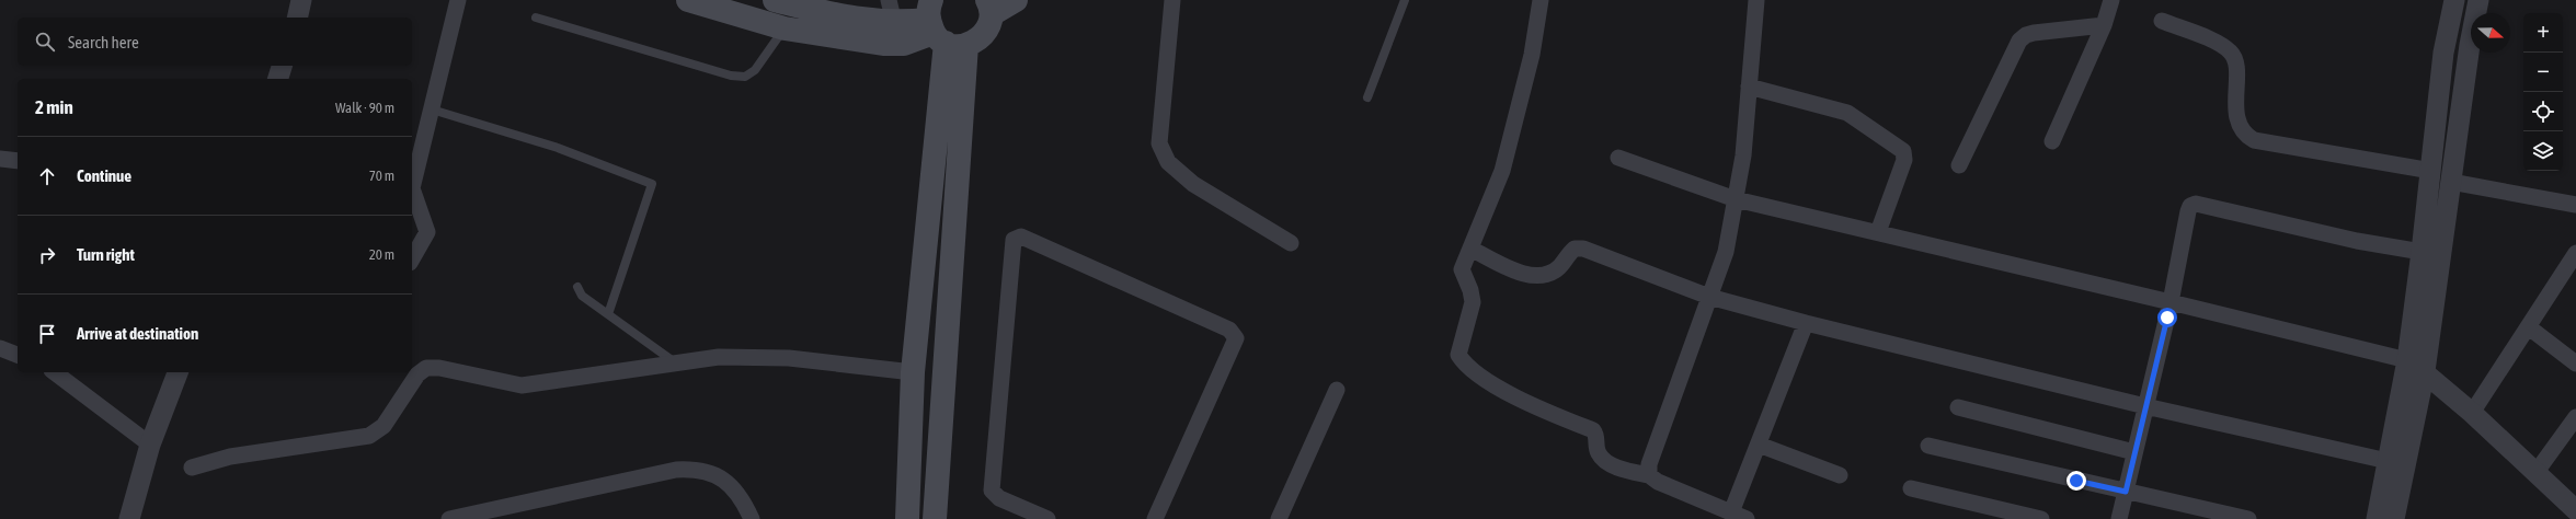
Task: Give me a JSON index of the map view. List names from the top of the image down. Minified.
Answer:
{"north":"right","page":{"map_buttons":["+","−"],"search":"Search here","heading":["2 min","Walk · 90 m"],"list":[["Continue","70 m"],["Turn right","20 m"],"Arrive at destination"]}}
